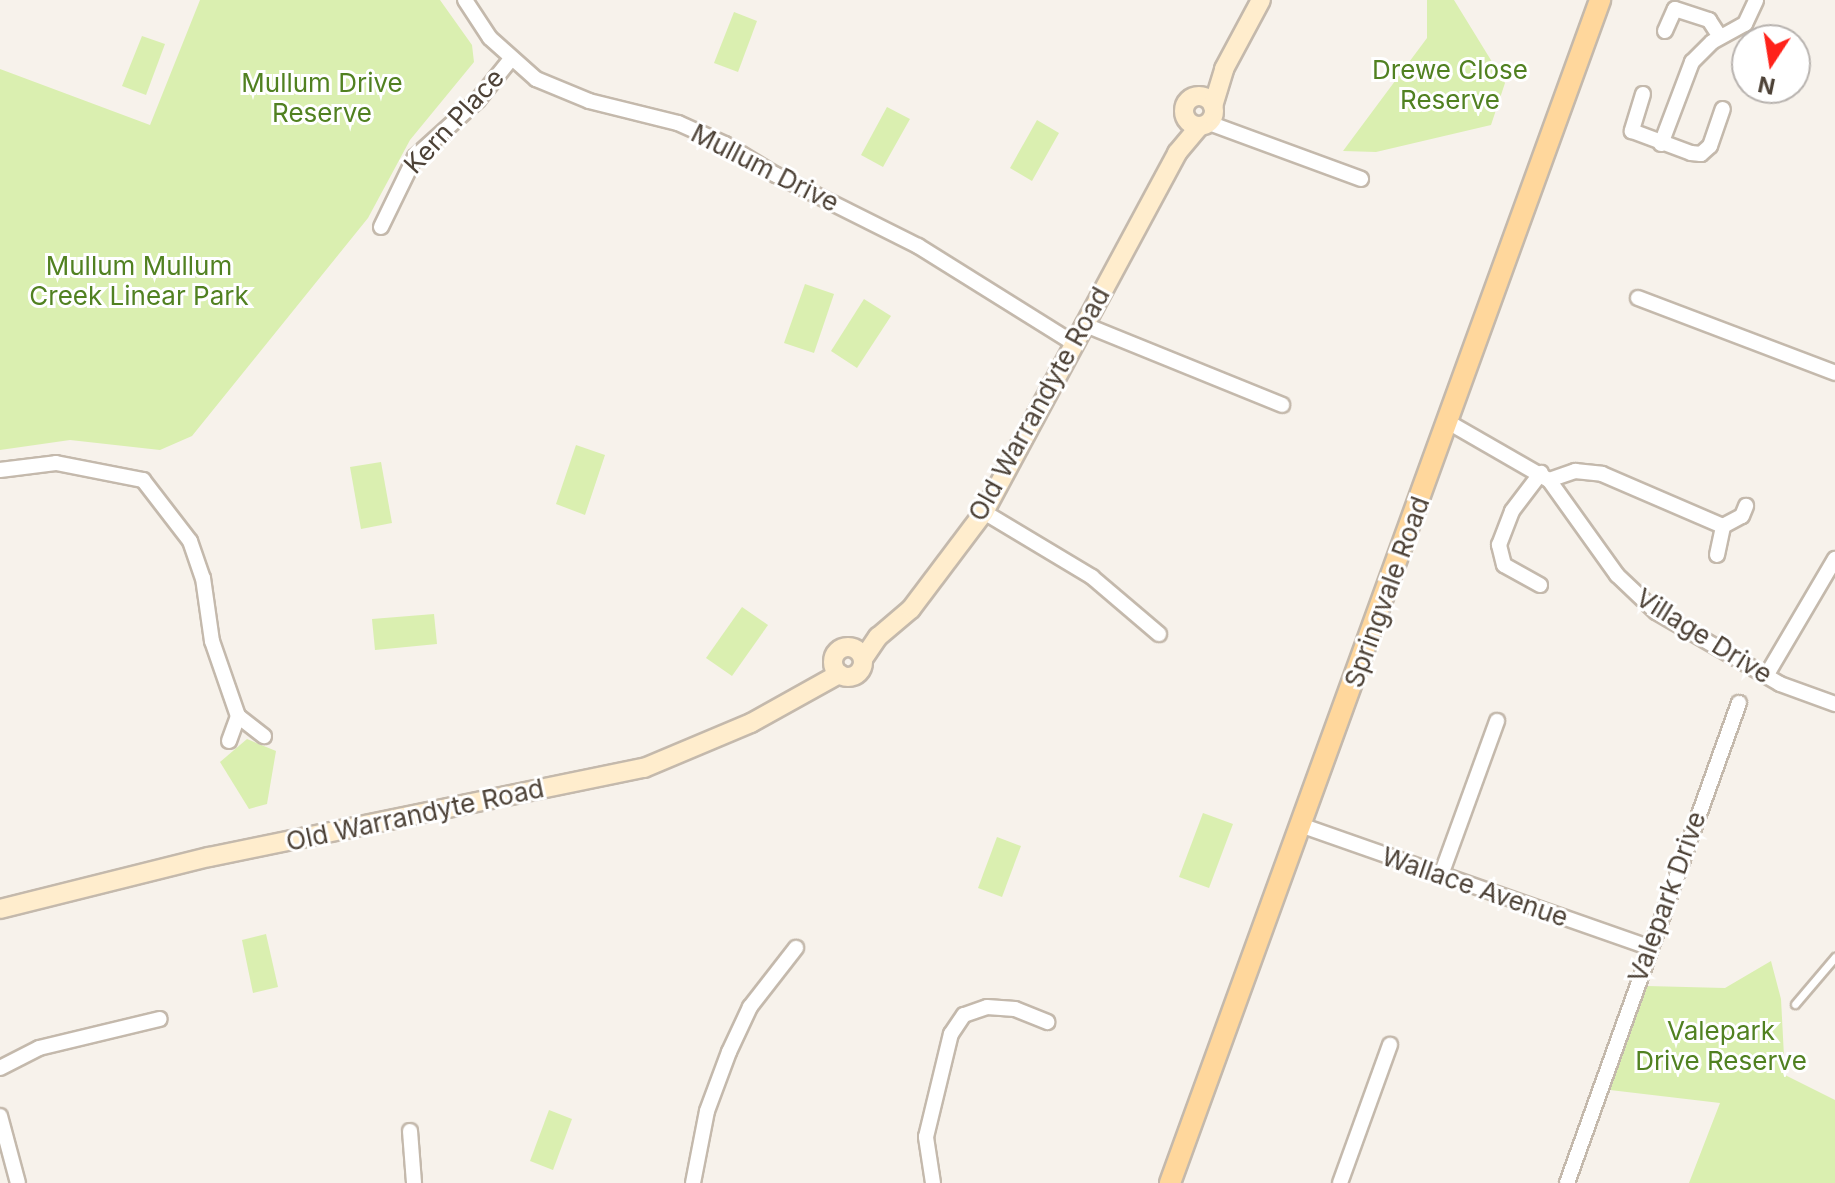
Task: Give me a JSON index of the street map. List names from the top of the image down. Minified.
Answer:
{"streets":{"main road":["Old Warrandyte Road","Springvale Road"],"street":["Kern Place","Mullum Drive","Village Drive","Wallace Avenue","Valepark Drive"]},"crossings":[["Kern Place","Mullum Drive"],["Mullum Drive","Old Warrandyte Road"],["Springvale Road","Village Drive"],["Springvale Road","Wallace Avenue"],["Wallace Avenue","Valepark Drive"]],"parks":["Drewe Close Reserve","Mullum Drive Reserve","Mullum Mullum Creek Linear Park","Valepark Drive Reserve"],"north":"bottom"}
